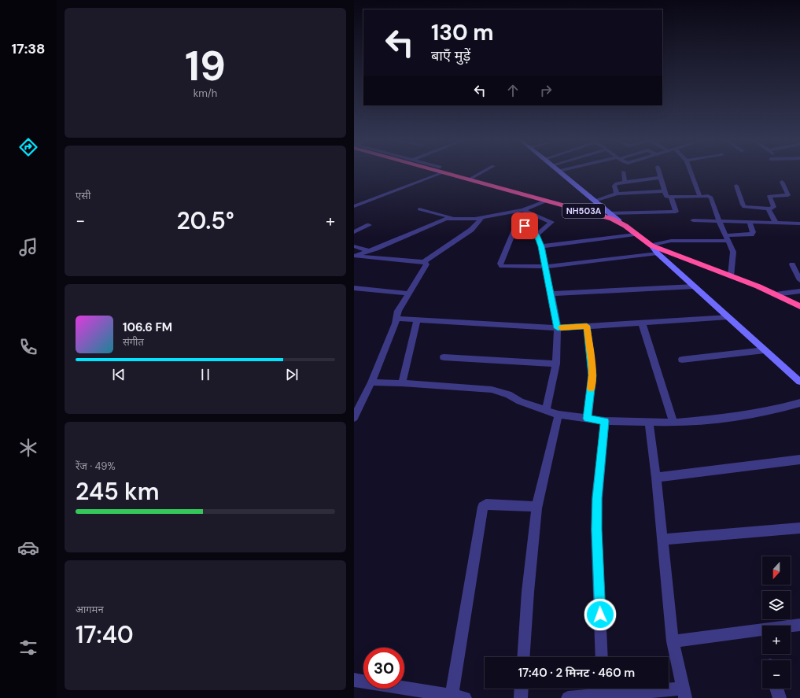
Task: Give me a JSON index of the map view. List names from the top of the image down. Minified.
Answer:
{"streets":{"highway":["NH503A"]},"north":"bottom","page":{"tabs":"17:38","tile":[["19","km/h"],"एसी",["रेंज · 49%","245 km"],["आगमन","17:40"]],"turn":["130 m","बाएँ मुड़ें"],"heat":["−","20.5°","+"],"song":["106.6 FM","संगीत"],"map_buttons":["+","−"],"limit":"30","trip":"17:40 · 2 मिनट · 460 m"}}
